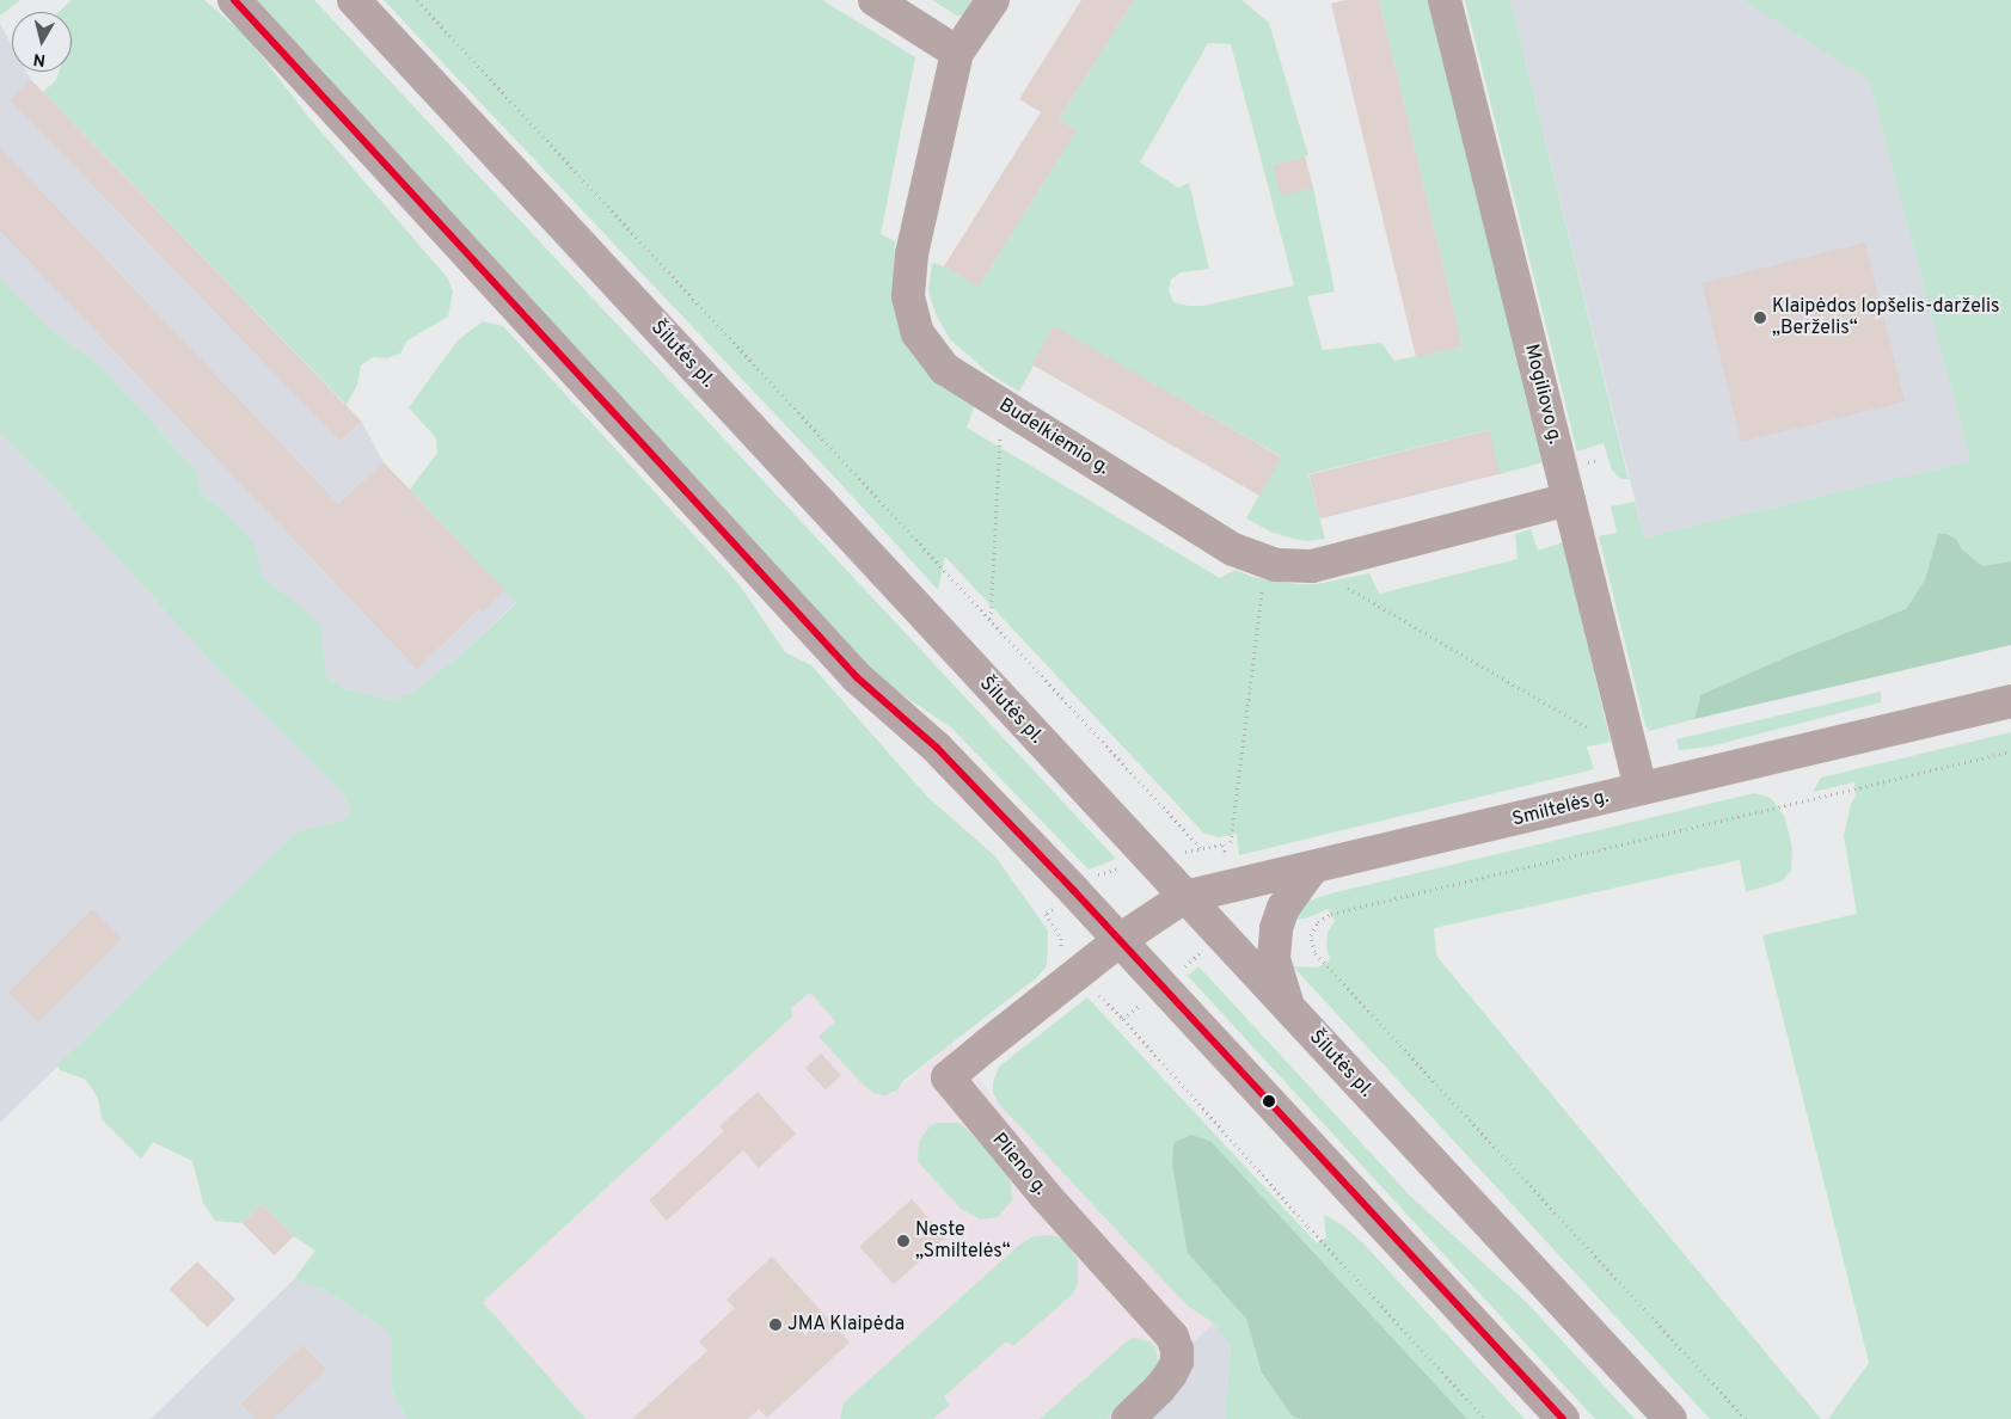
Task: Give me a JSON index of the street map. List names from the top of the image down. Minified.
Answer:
{"streets":{"main road":["Šilutės pl."],"street":["Mogiliovo g.","Budelkiemio g.","Smiltelės g.","Plieno g."]},"crossings":[["Šilutės pl.","Smiltelės g."],["Mogiliovo g.","Budelkiemio g."],["Mogiliovo g.","Smiltelės g."],["Smiltelės g.","Plieno g."]],"places":["Klaipėdos lopšelis-darželis „Berželis“","Neste „Smiltelės“","JMA Klaipėda"],"north":"bottom"}
